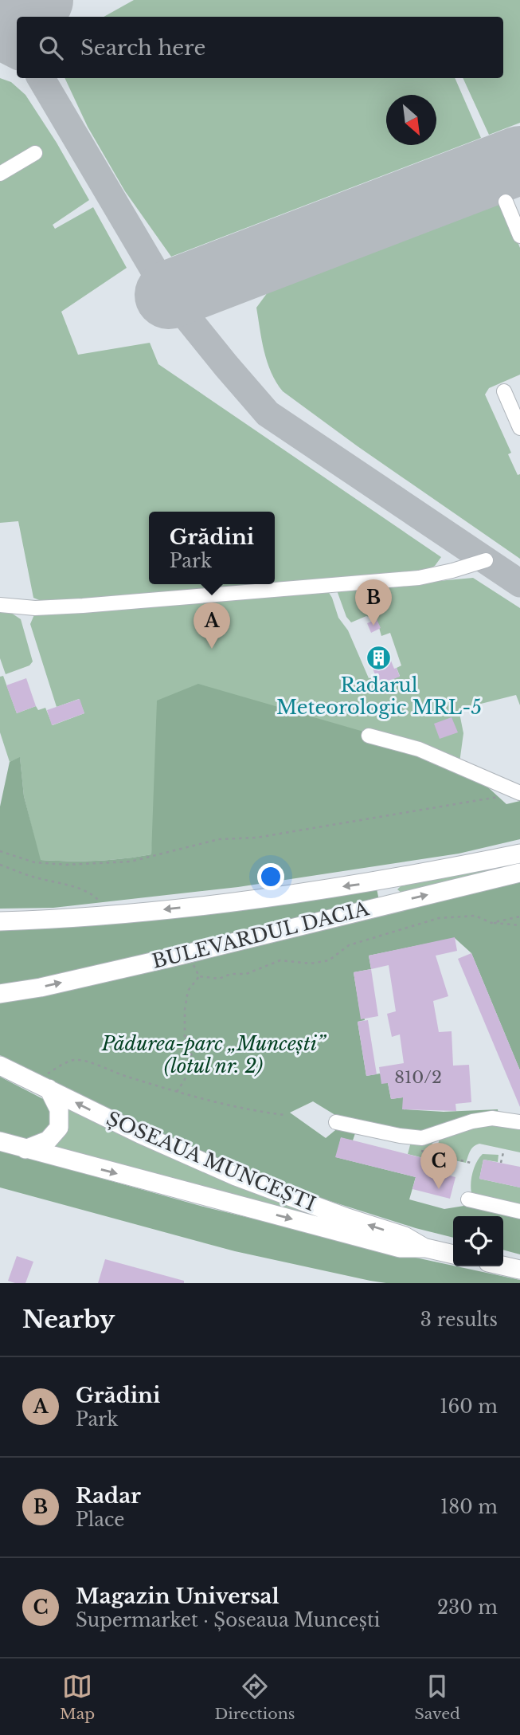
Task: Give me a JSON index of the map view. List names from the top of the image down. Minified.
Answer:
{"streets":{"main road":["BULEVARDUL DACIA","ȘOSEAUA MUNCEȘTI"]},"parks":["Pădurea-parc „Muncești” (lotul nr. 2)"],"places":{"building":["Radarul Meteorologic MRL-5"]},"house_numbers":["810/2"],"north":"bottom right","page":{"search":"Search here","popup":["Grădini","Park"],"pins":["B","A","C"],"heading":["Nearby","3 results"],"list":[{"mark":"A","name":"Grădini","note":"Park","value":"160 m"},{"mark":"B","name":"Radar","note":"Place","value":"180 m"},{"mark":"C","name":"Magazin Universal","note":"Supermarket · Șoseaua Muncești","value":"230 m"}],"nav":["Map","Directions","Saved"]}}
